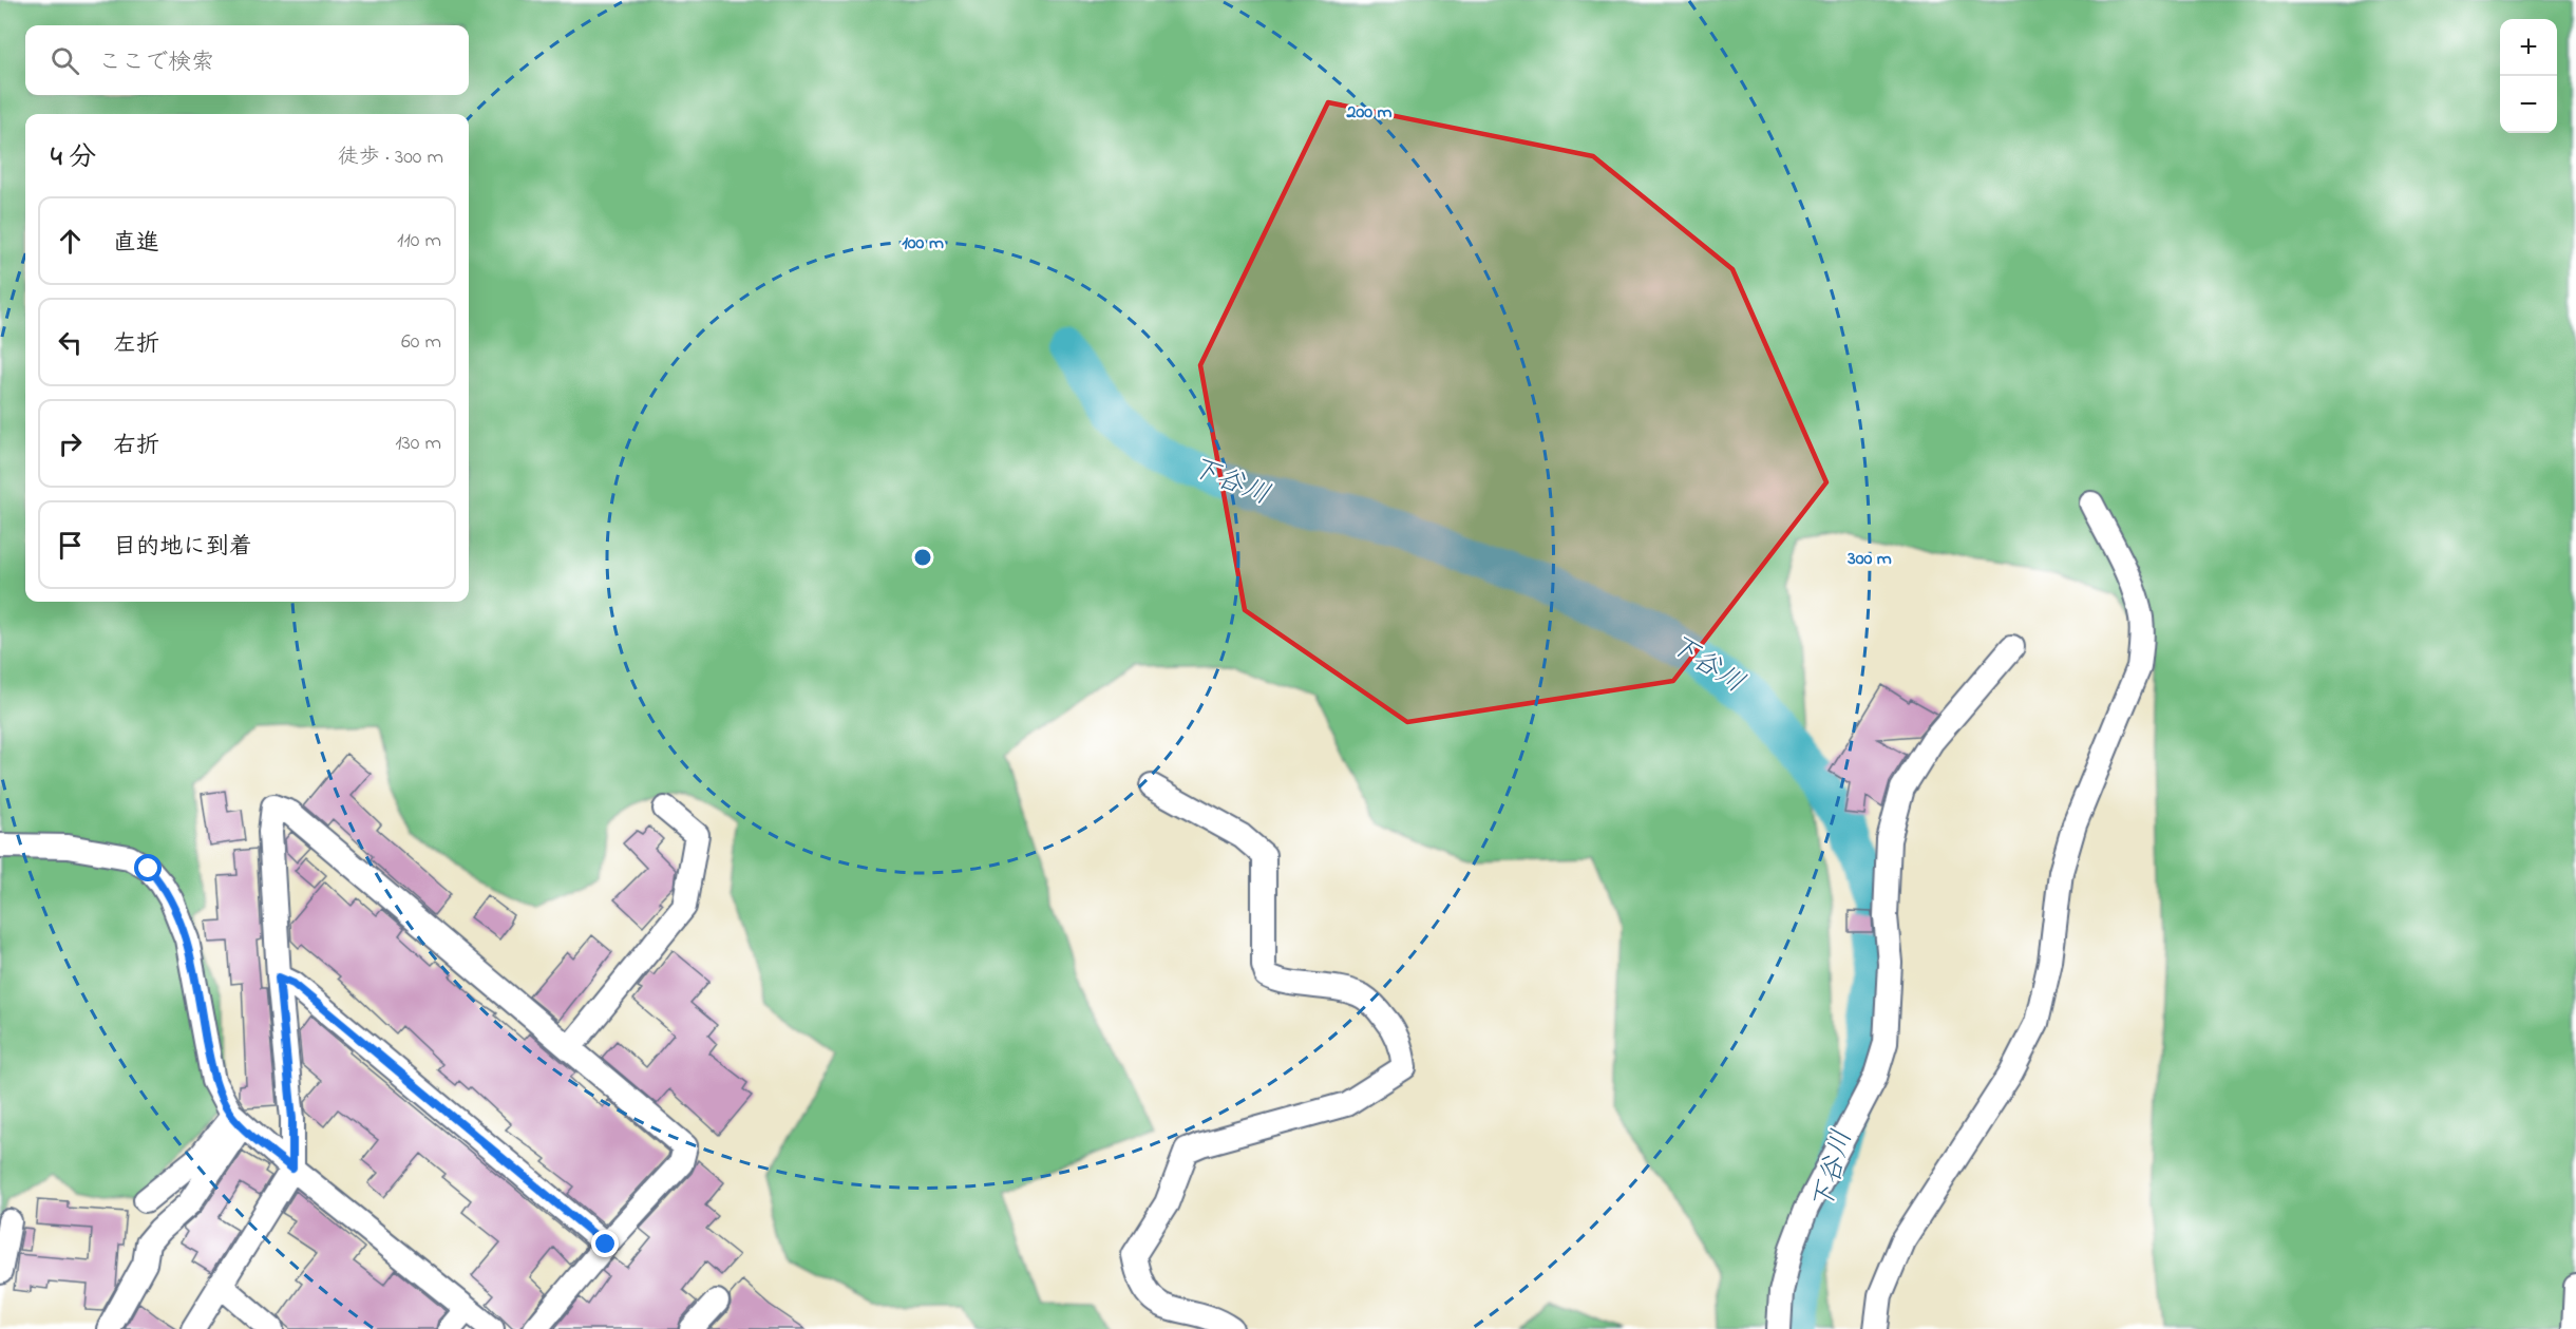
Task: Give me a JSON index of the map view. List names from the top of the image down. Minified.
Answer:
{"water":["下谷川"],"page":{"map_buttons":["+","−"],"search":"ここで検索","heading":["4 分","徒歩 · 300 m"],"list":[["直進","110 m"],["左折","60 m"],["右折","130 m"],"目的地に到着"]},"rings":["200 m","100 m","300 m"]}
